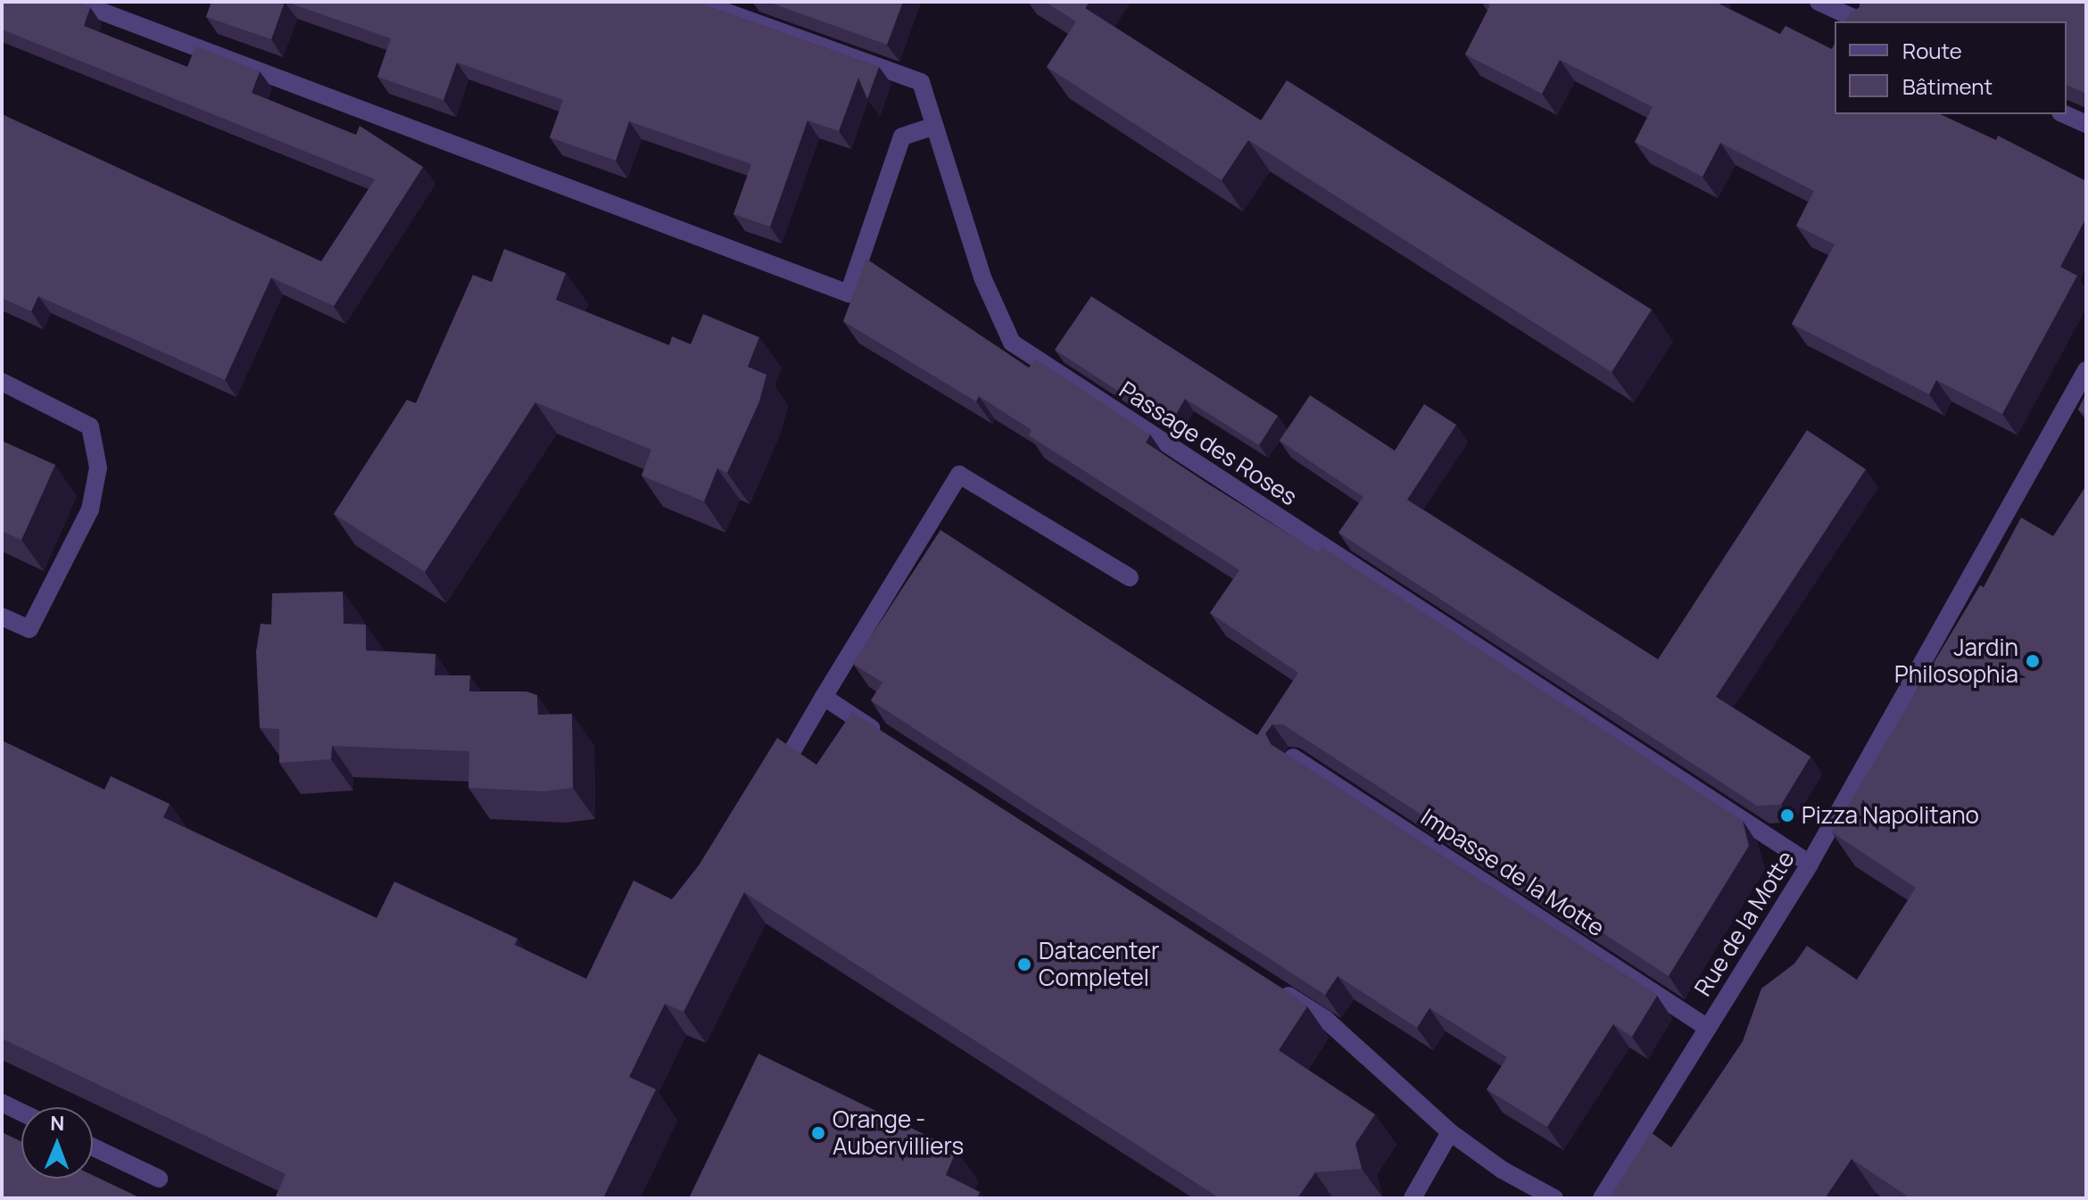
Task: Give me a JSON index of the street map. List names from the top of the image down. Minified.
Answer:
{"streets":{"street":["Passage des Roses","Impasse de la Motte","Rue de la Motte"]},"crossings":[["Passage des Roses","Rue de la Motte"],["Impasse de la Motte","Rue de la Motte"]],"places":["Jardin Philosophia","Pizza Napolitano","Datacenter Completel","Orange - Aubervilliers"],"legend":["Route","Bâtiment"],"north":"top"}
